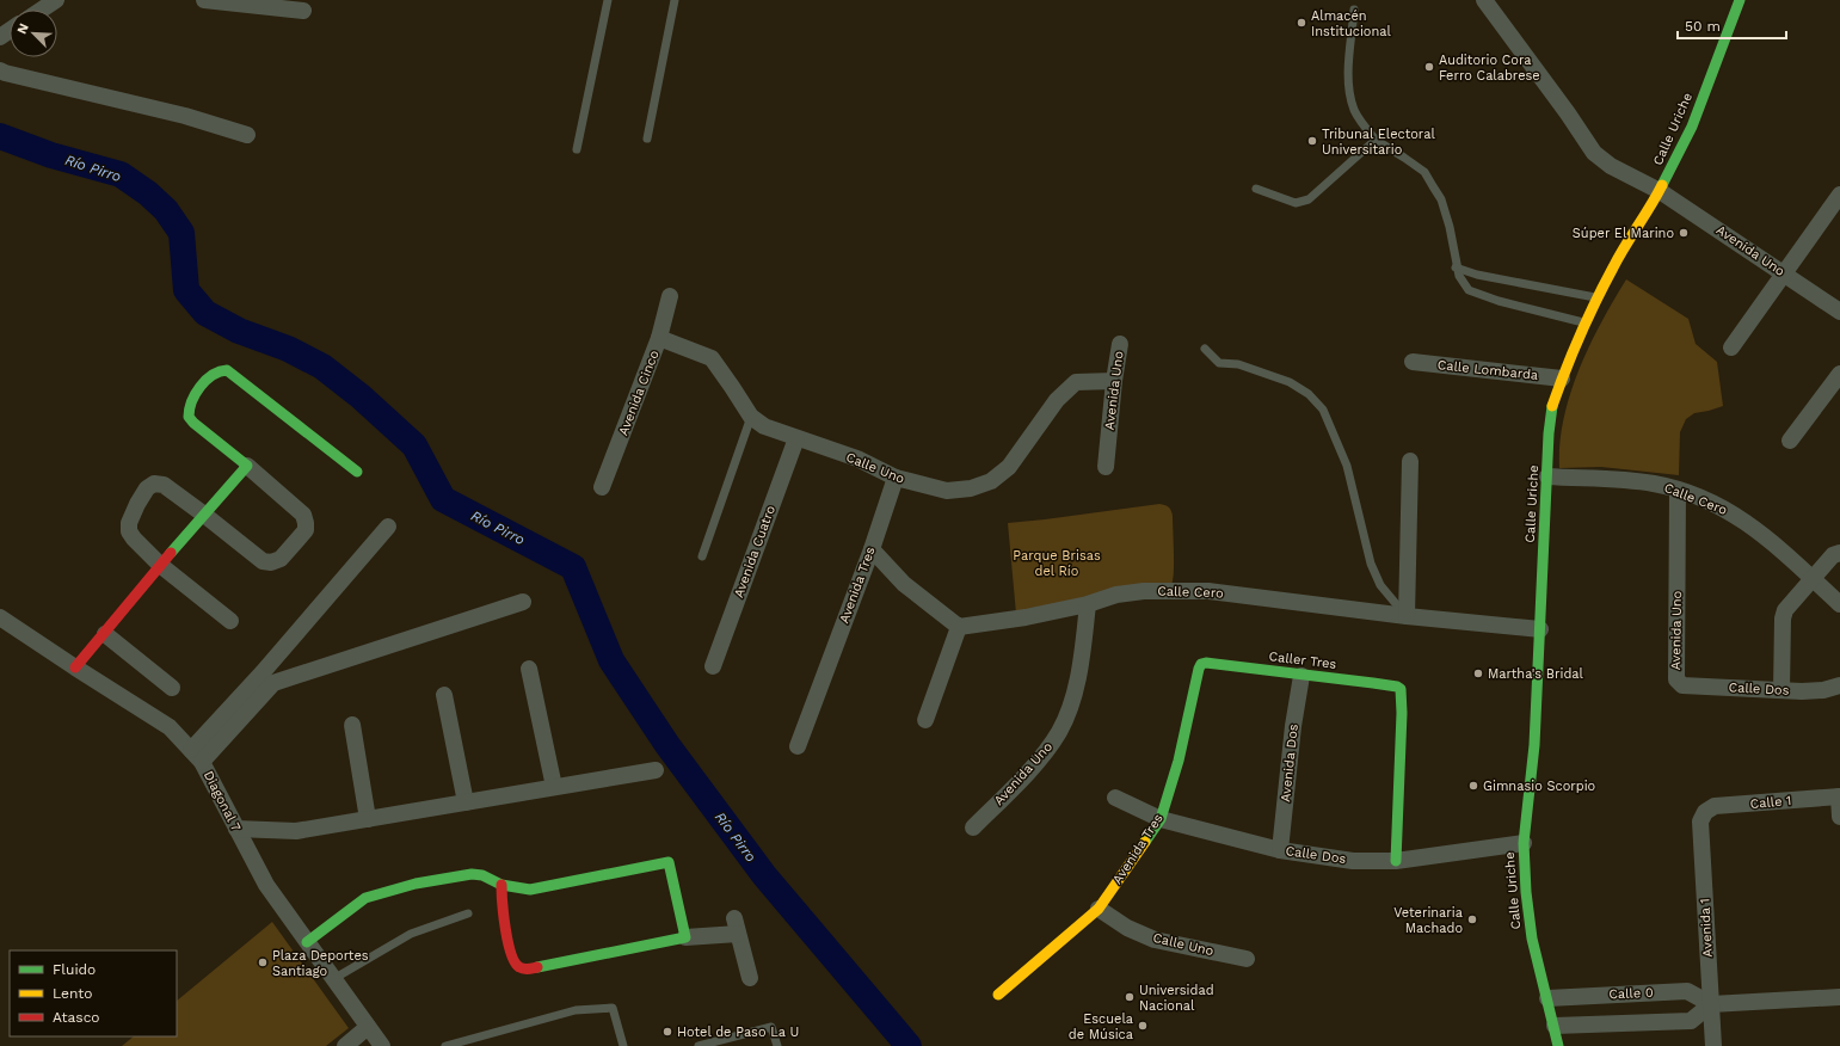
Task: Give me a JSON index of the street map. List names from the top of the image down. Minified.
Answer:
{"streets":{"street":["Calle Uriche","Avenida Uno","Calle Lombarda","Avenida Cinco","Calle Uno","Calle Cero","Avenida Cuatro","Avenida Tres","Caller Tres","Calle Dos","Avenida Dos","Diagonal 7","Calle 1","Avenida 1","Calle 0"]},"crossings":[["Calle Uriche","Avenida Uno"],["Calle Uriche","Calle Lombarda"],["Calle Uriche","Calle Cero"],["Calle Uriche","Calle Dos"],["Calle Uriche","Calle 0"],["Avenida Uno","Calle Uno"],["Avenida Uno","Calle Cero"],["Avenida Uno","Calle Dos"],["Avenida Cinco","Calle Uno"],["Calle Uno","Avenida Cuatro"],["Calle Uno","Avenida Tres"],["Avenida Tres","Caller Tres"],["Avenida Tres","Calle Dos"],["Caller Tres","Calle Dos"],["Caller Tres","Avenida Dos"],["Calle Dos","Avenida Dos"],["Calle 1","Avenida 1"],["Avenida 1","Calle 0"]],"water":["Río Pirro"],"parks":["Parque Brisas del Río"],"places":["Almacén Institucional","Auditorio Cora Ferro Calabrese","Tribunal Electoral Universitario","Súper El Marino","Martha's Bridal","Gimnasio Scorpio","Veterinaria Machado","Plaza Deportes Santiago","Universidad Nacional","Escuela de Música","Hotel de Paso La U"],"legend":["Fluido","Lento","Atasco"],"scale_bar":"50 m","north":"top left"}
